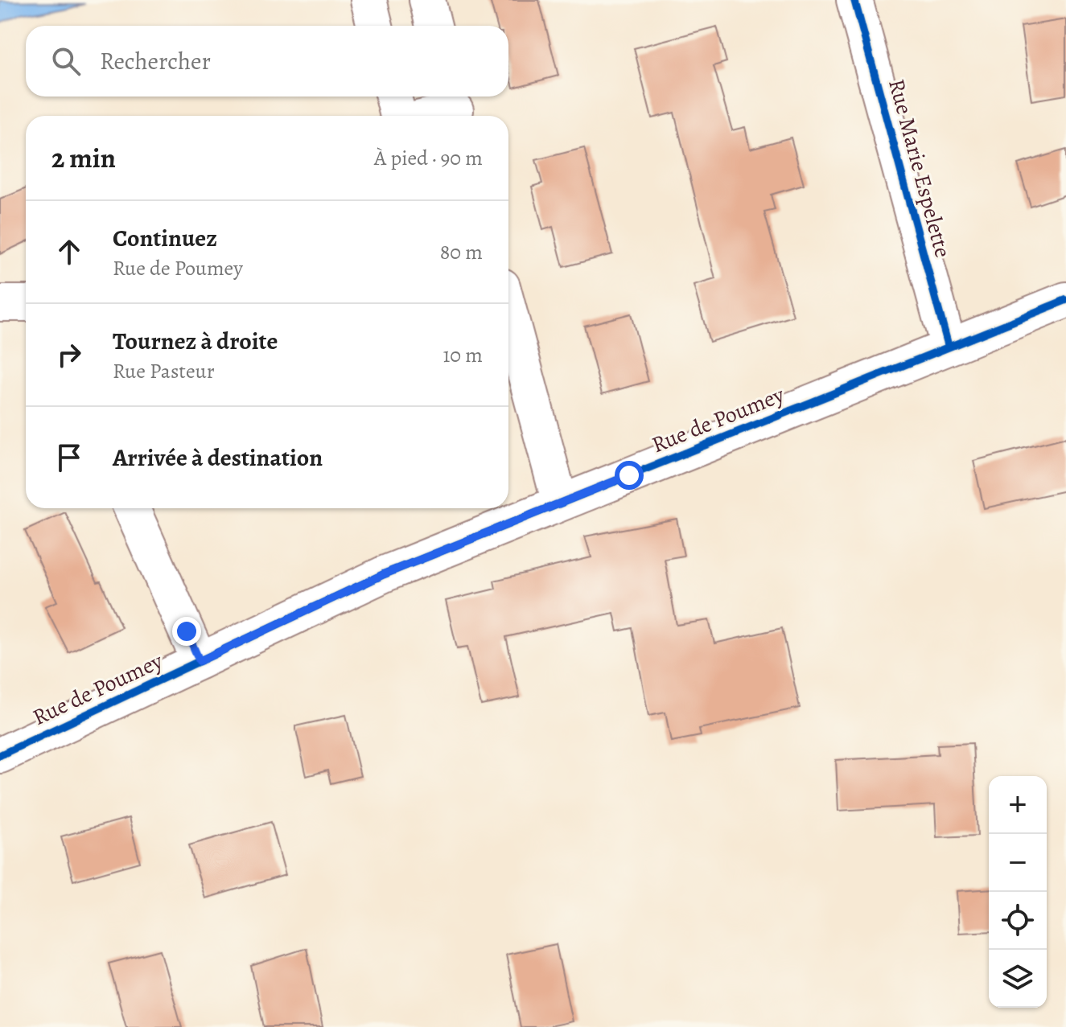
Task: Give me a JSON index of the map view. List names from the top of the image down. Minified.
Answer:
{"streets":{"street":["Rue Marie Espelette","Rue de Poumey"]},"crossings":[["Rue Marie Espelette","Rue de Poumey"]],"page":{"search":"Rechercher","heading":["2 min","À pied · 90 m"],"list":[["Continuez","Rue de Poumey","80 m"],["Tournez à droite","Rue Pasteur","10 m"],"Arrivée à destination"],"map_buttons":["+","−"]}}
